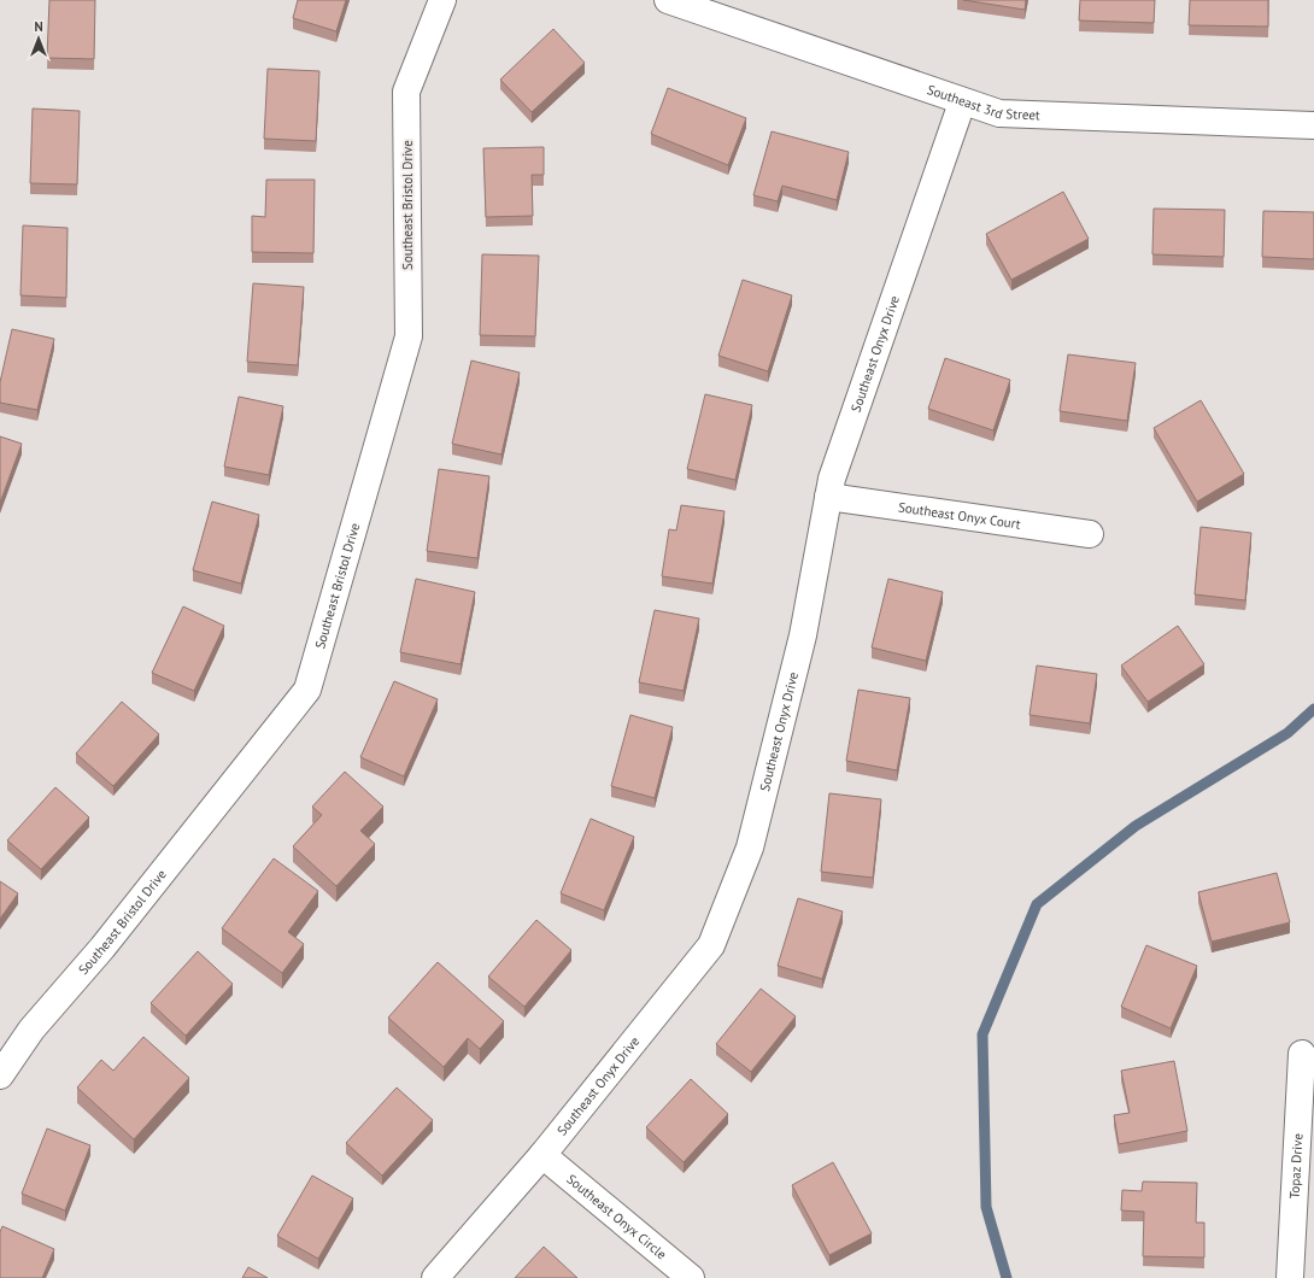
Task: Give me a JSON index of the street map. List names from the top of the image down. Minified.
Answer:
{"streets":{"street":["Southeast 3rd Street","Southeast Bristol Drive","Southeast Onyx Drive","Southeast Onyx Court","Topaz Drive","Southeast Onyx Circle"]},"crossings":[["Southeast 3rd Street","Southeast Onyx Drive"],["Southeast Onyx Drive","Southeast Onyx Court"],["Southeast Onyx Drive","Southeast Onyx Circle"]],"north":"top"}
